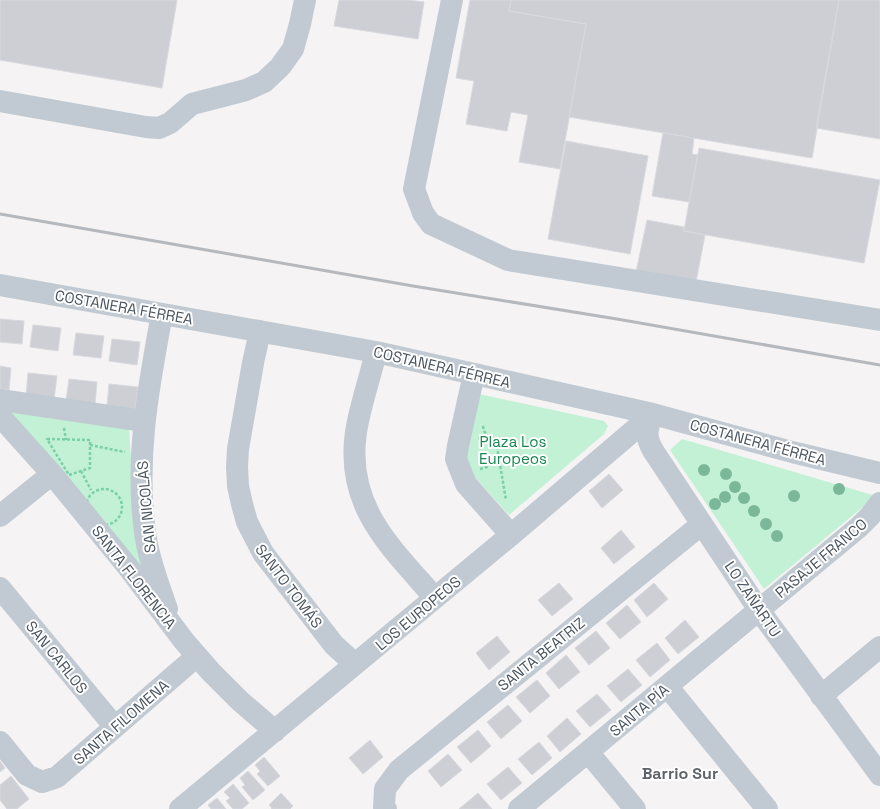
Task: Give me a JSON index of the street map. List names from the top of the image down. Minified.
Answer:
{"streets":{"street":["COSTANERA FÉRREA","SAN NICOLÁS","PASAJE FRANCO","SANTA FLORENCIA","SANTO TOMÁS","LO ZAÑARTU","LOS EUROPEOS","SANTA BEATRIZ","SAN CARLOS","SANTA PÍA","SANTA FILOMENA"]},"crossings":[["COSTANERA FÉRREA","SAN NICOLÁS"],["COSTANERA FÉRREA","SANTO TOMÁS"],["COSTANERA FÉRREA","LO ZAÑARTU"],["COSTANERA FÉRREA","LOS EUROPEOS"],["SAN NICOLÁS","SANTA FLORENCIA"],["PASAJE FRANCO","LO ZAÑARTU"],["PASAJE FRANCO","SANTA PÍA"],["SANTA FLORENCIA","LOS EUROPEOS"],["SANTA FLORENCIA","SANTA FILOMENA"],["SANTO TOMÁS","LOS EUROPEOS"],["LO ZAÑARTU","LOS EUROPEOS"],["LO ZAÑARTU","SANTA BEATRIZ"],["LO ZAÑARTU","SANTA PÍA"],["SAN CARLOS","SANTA FILOMENA"]],"districts":["Barrio Sur"],"parks":["Plaza Los Europeos"]}
